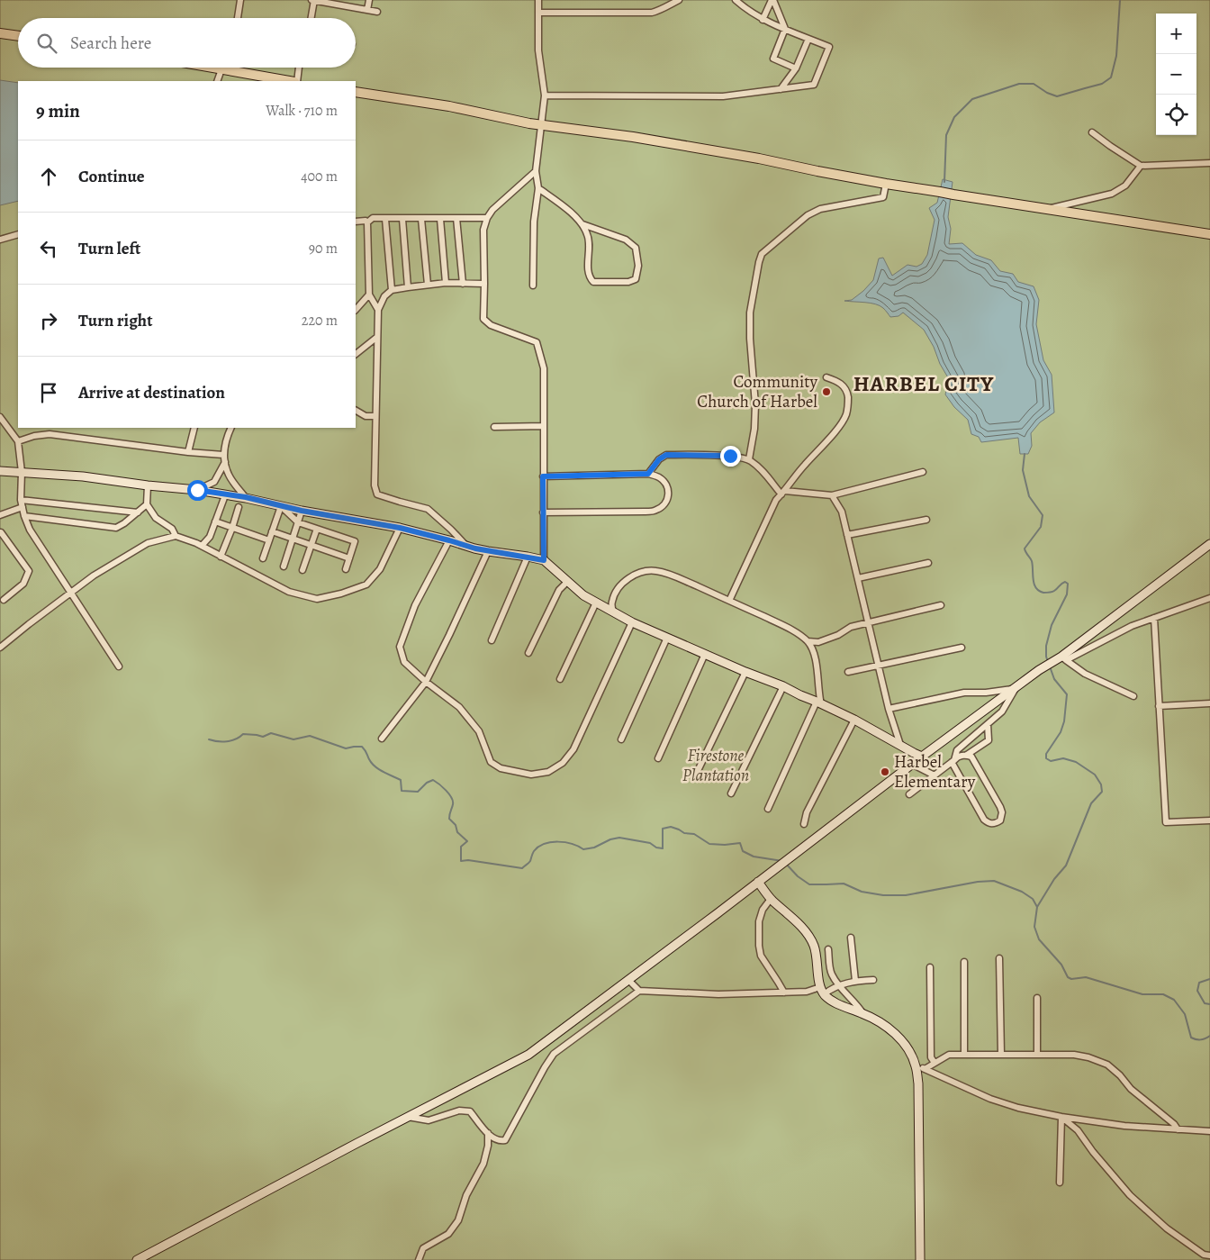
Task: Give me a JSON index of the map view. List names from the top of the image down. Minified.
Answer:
{"districts":["HARBEL CITY"],"parks":["Firestone Plantation"],"places":["Community Church of Harbel","Harbel Elementary"],"page":{"map_buttons":["+","−"],"search":"Search here","heading":["9 min","Walk · 710 m"],"list":[["Continue","400 m"],["Turn left","90 m"],["Turn right","220 m"],"Arrive at destination"]}}
